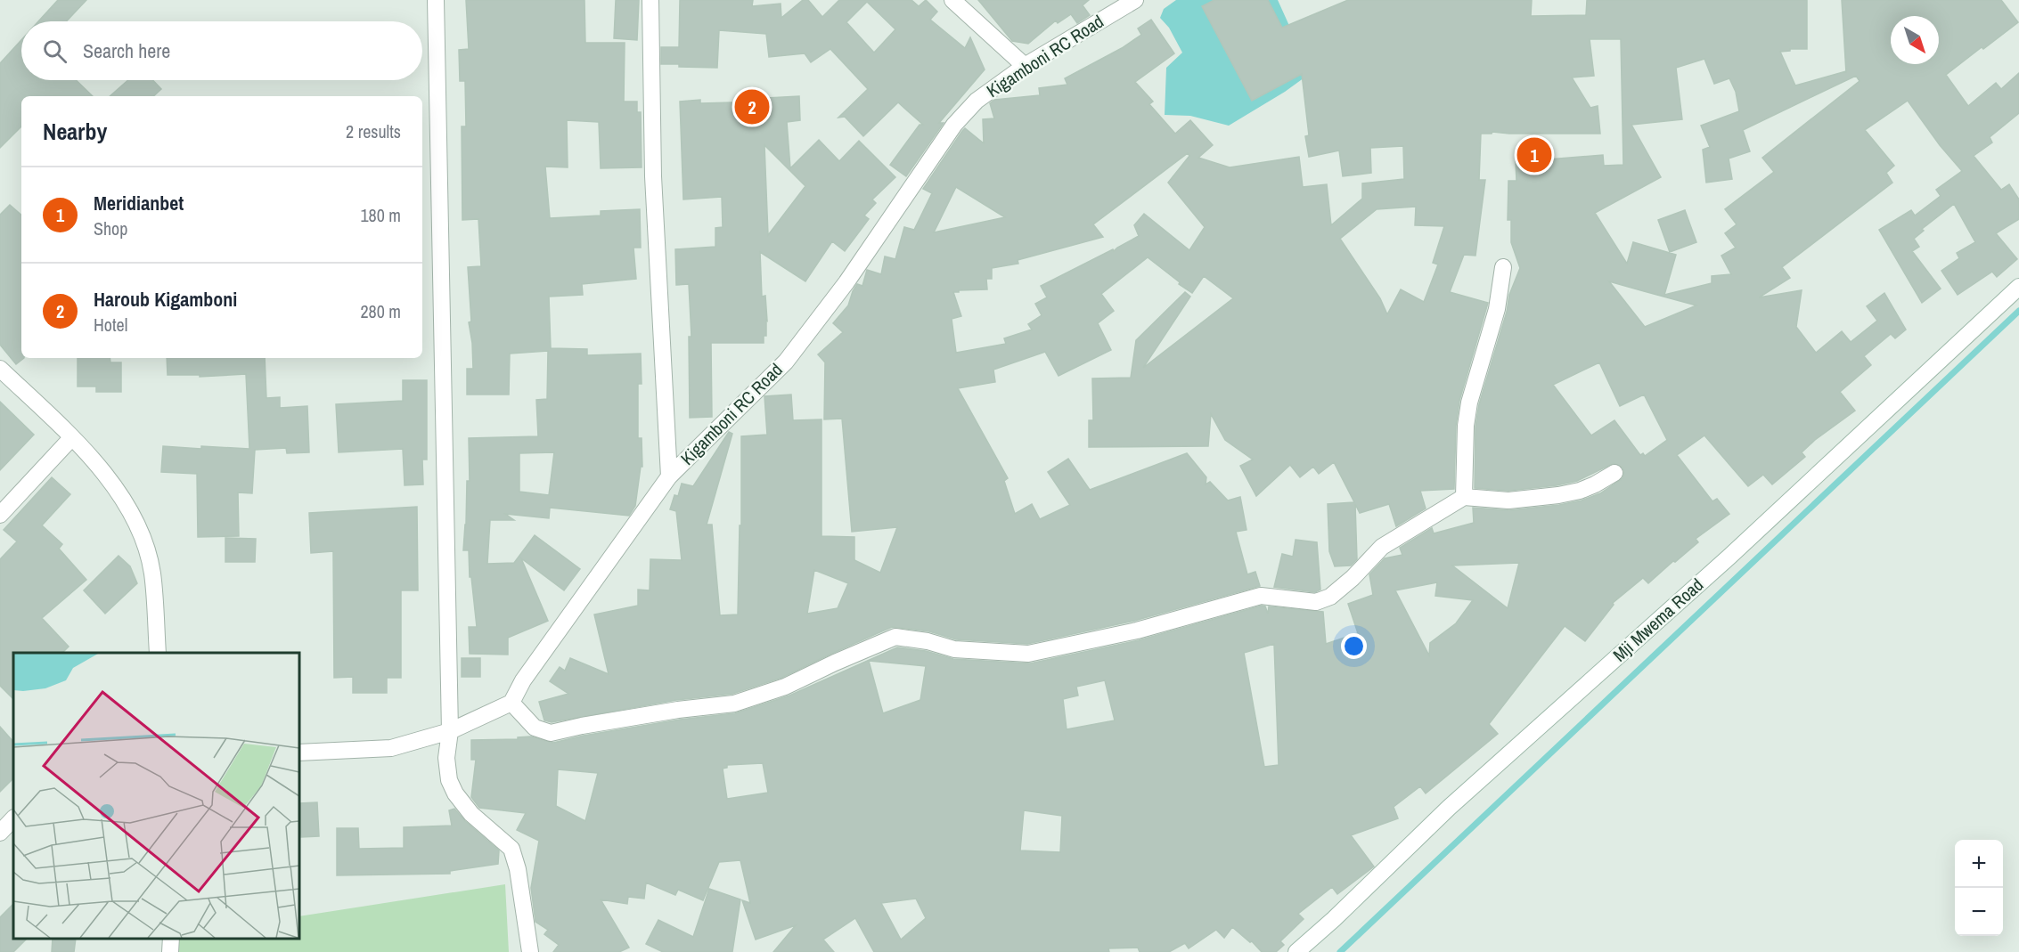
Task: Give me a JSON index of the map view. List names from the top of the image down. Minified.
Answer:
{"streets":{"street":["Kigamboni RC Road","Mji Mwema Road"]},"north":"bottom right","page":{"search":"Search here","pins":["2","1"],"heading":["Nearby","2 results"],"list":[{"mark":"1","name":"Meridianbet","note":"Shop","value":"180 m"},{"mark":"2","name":"Haroub Kigamboni","note":"Hotel","value":"280 m"}],"map_buttons":["+","−"]}}
